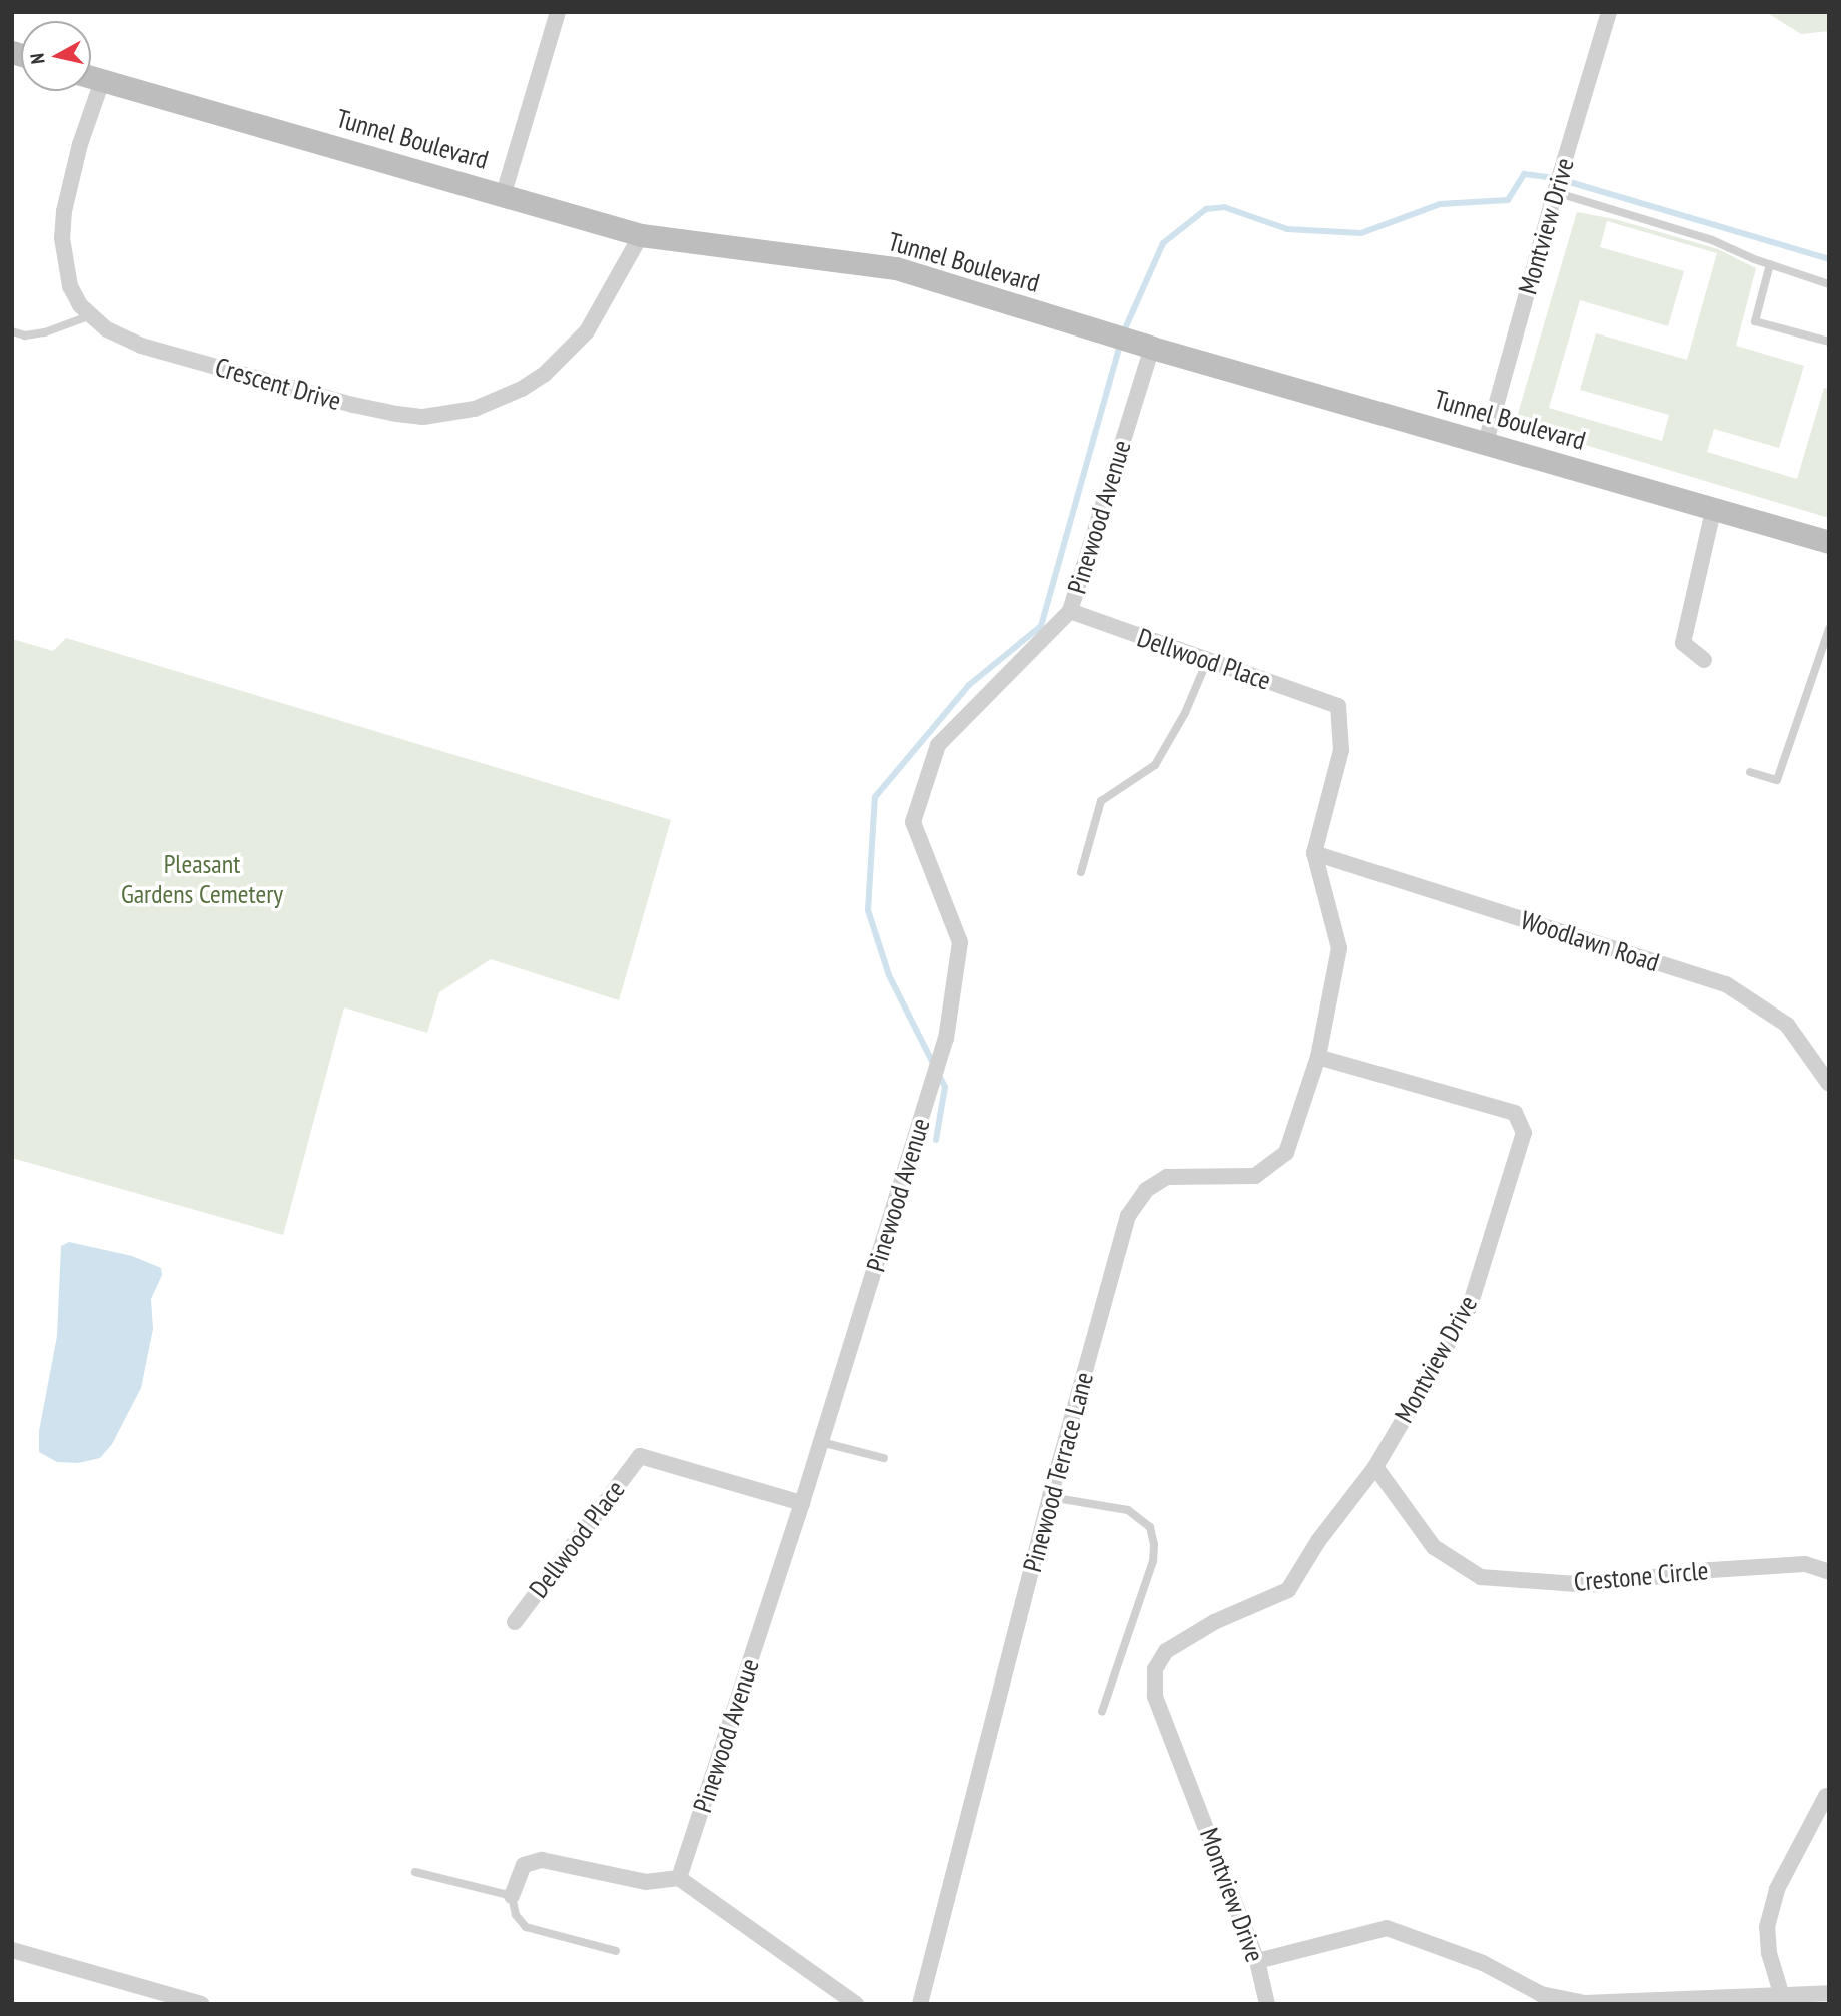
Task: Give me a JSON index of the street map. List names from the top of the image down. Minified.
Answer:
{"streets":{"street":["Tunnel Boulevard","Montview Drive","Crescent Drive","Pinewood Avenue","Dellwood Place","Woodlawn Road","Pinewood Terrace Lane","Crestone Circle"]},"crossings":[["Tunnel Boulevard","Montview Drive"],["Tunnel Boulevard","Crescent Drive"],["Tunnel Boulevard","Pinewood Avenue"],["Montview Drive","Pinewood Terrace Lane"],["Montview Drive","Crestone Circle"],["Pinewood Avenue","Dellwood Place"],["Dellwood Place","Woodlawn Road"]],"parks":["Pleasant Gardens Cemetery"],"north":"left"}
